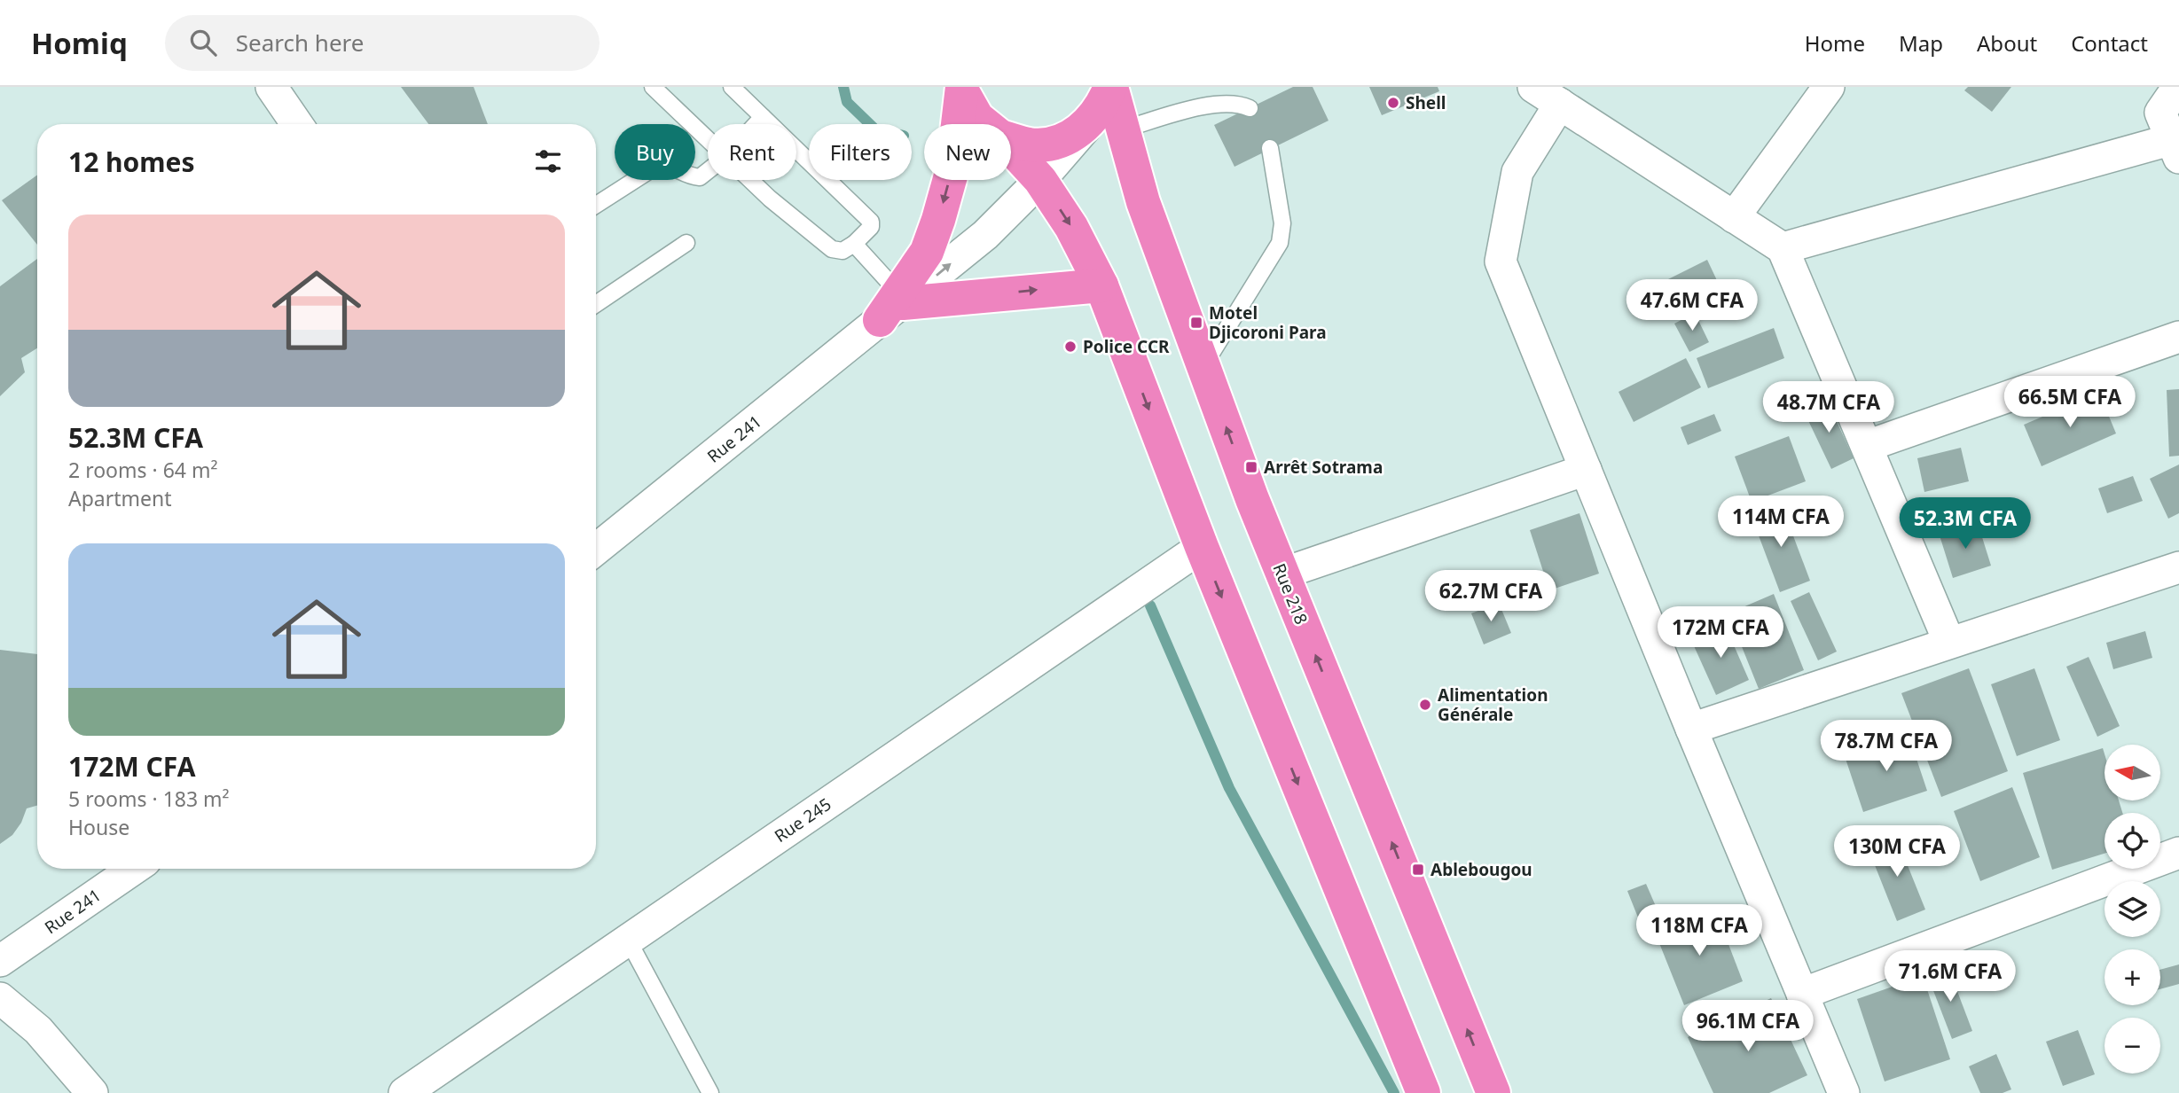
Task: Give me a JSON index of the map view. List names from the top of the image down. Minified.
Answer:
{"streets":{"highway":["Rue 218"],"street":["Rue 241","Rue 245"]},"places":{"other":["Shell","Police CCR","Alimentation Générale"],"transit":["Motel Djicoroni Para","Arrêt Sotrama","Ablebougou"]},"north":"left","page":{"header":"Homiq","search":"Search here","nav":["Home","Map","About","Contact"],"chip":["Buy","Rent","Filters","New"],"heading":"12 homes","list":[{"name":"52.3M CFA","note":"2 rooms · 64 m² · Apartment"},{"name":"172M CFA","note":"5 rooms · 183 m² · House"}],"price":["47.6M CFA","66.5M CFA","48.7M CFA","114M CFA","52.3M CFA","62.7M CFA","172M CFA","78.7M CFA","130M CFA","118M CFA","71.6M CFA","96.1M CFA"],"map_buttons":["+","−"]}}
